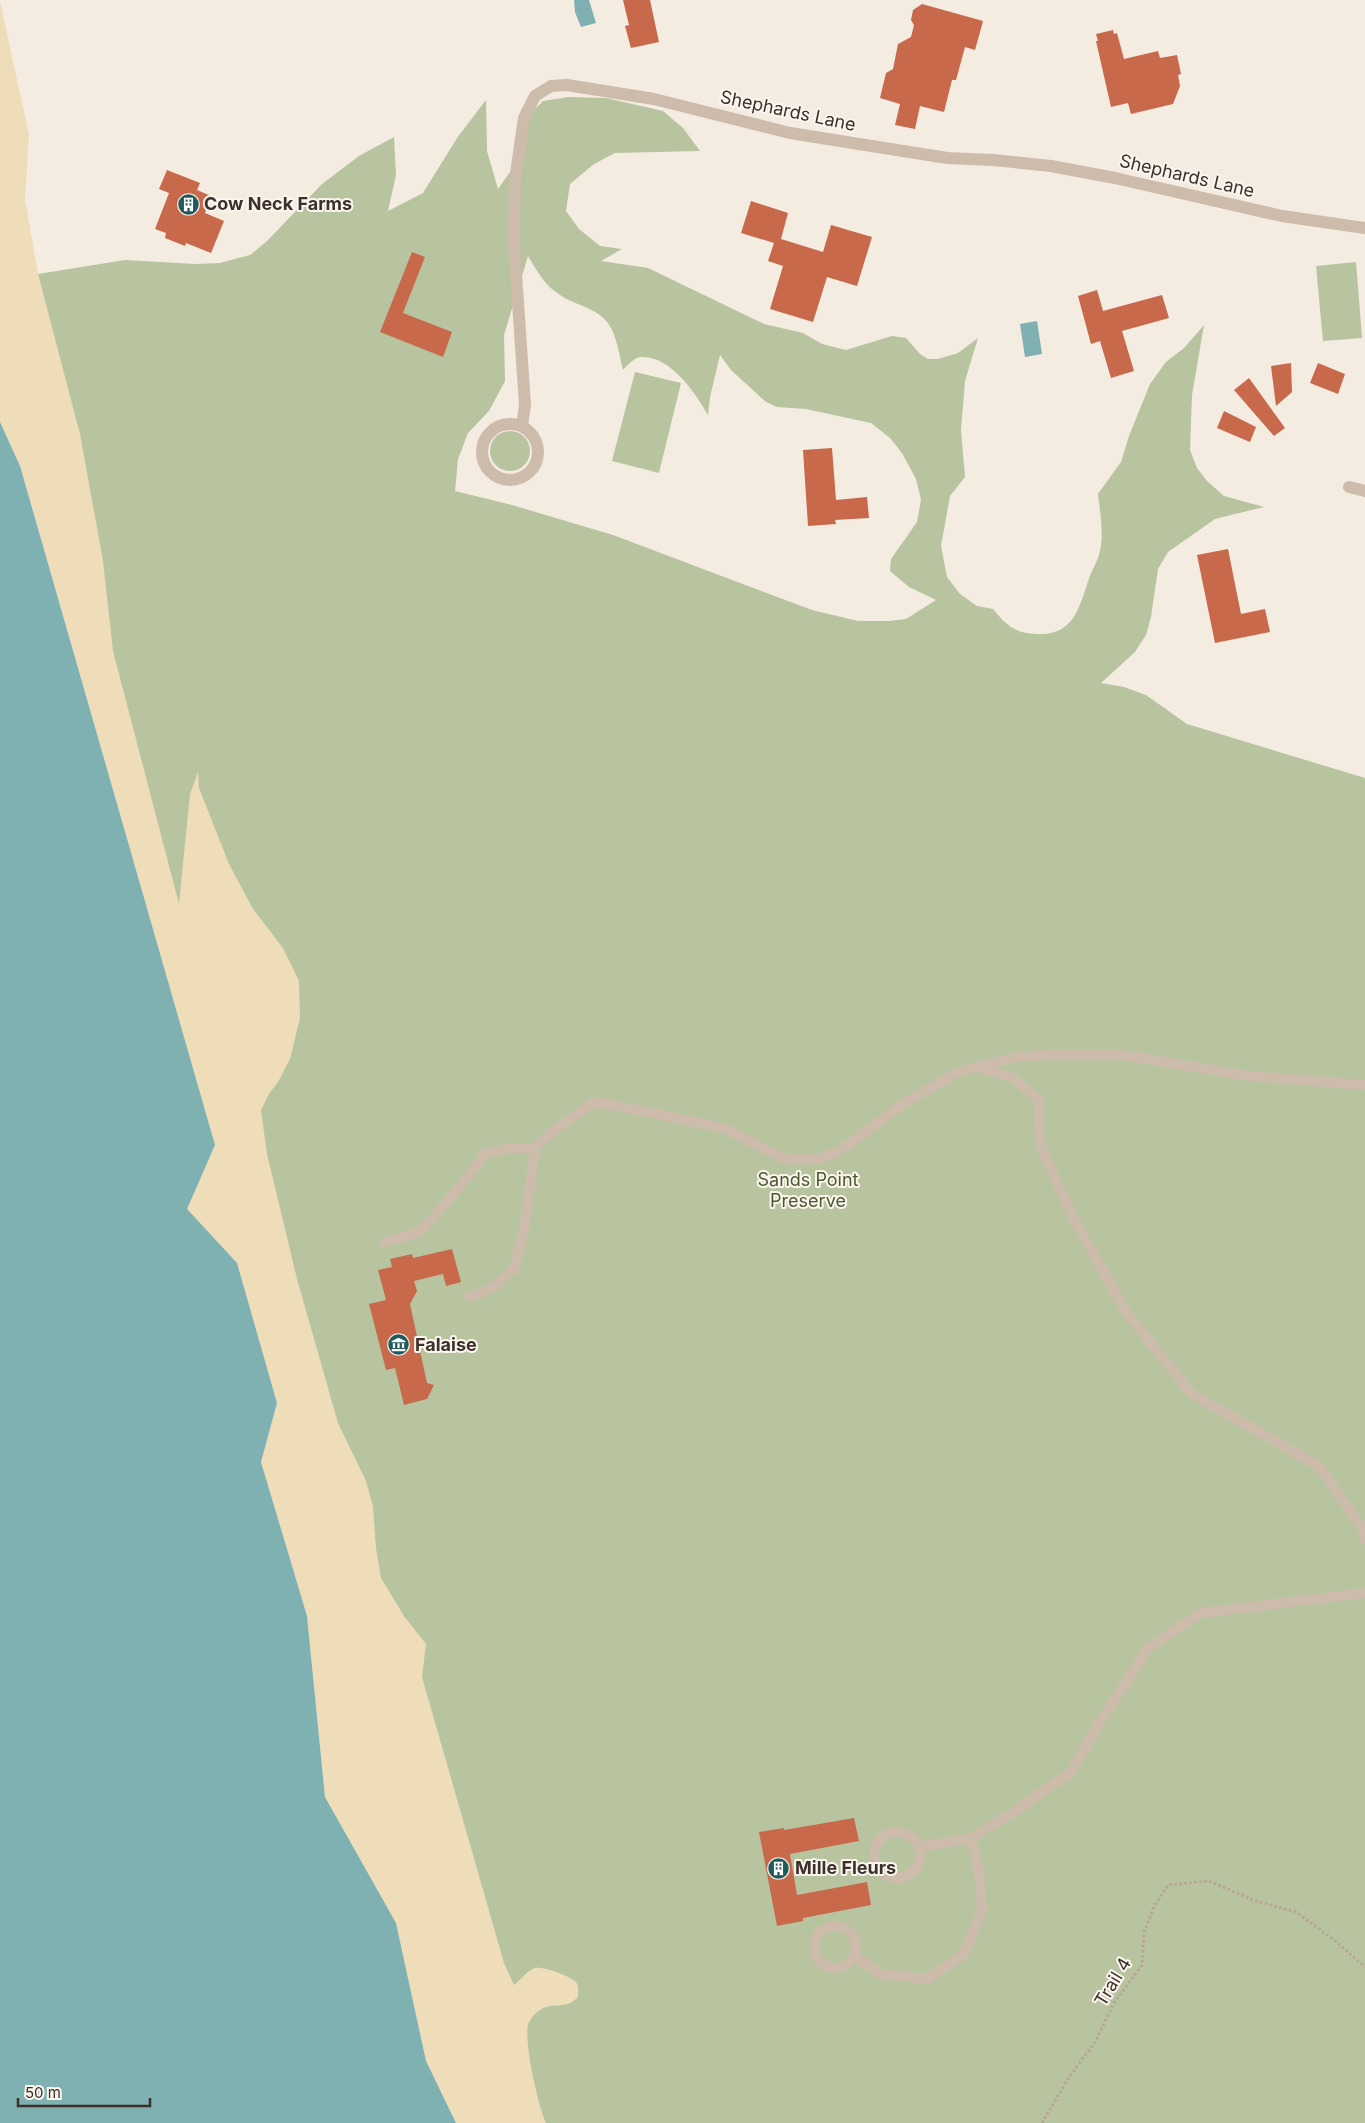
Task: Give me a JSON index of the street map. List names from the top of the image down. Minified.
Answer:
{"streets":{"street":["Shephards Lane"],"path":["Trail 4"]},"parks":["Sands Point Preserve"],"places":{"building":["Cow Neck Farms","Mille Fleurs"],"museum":["Falaise"]},"scale_bar":"50 m"}
